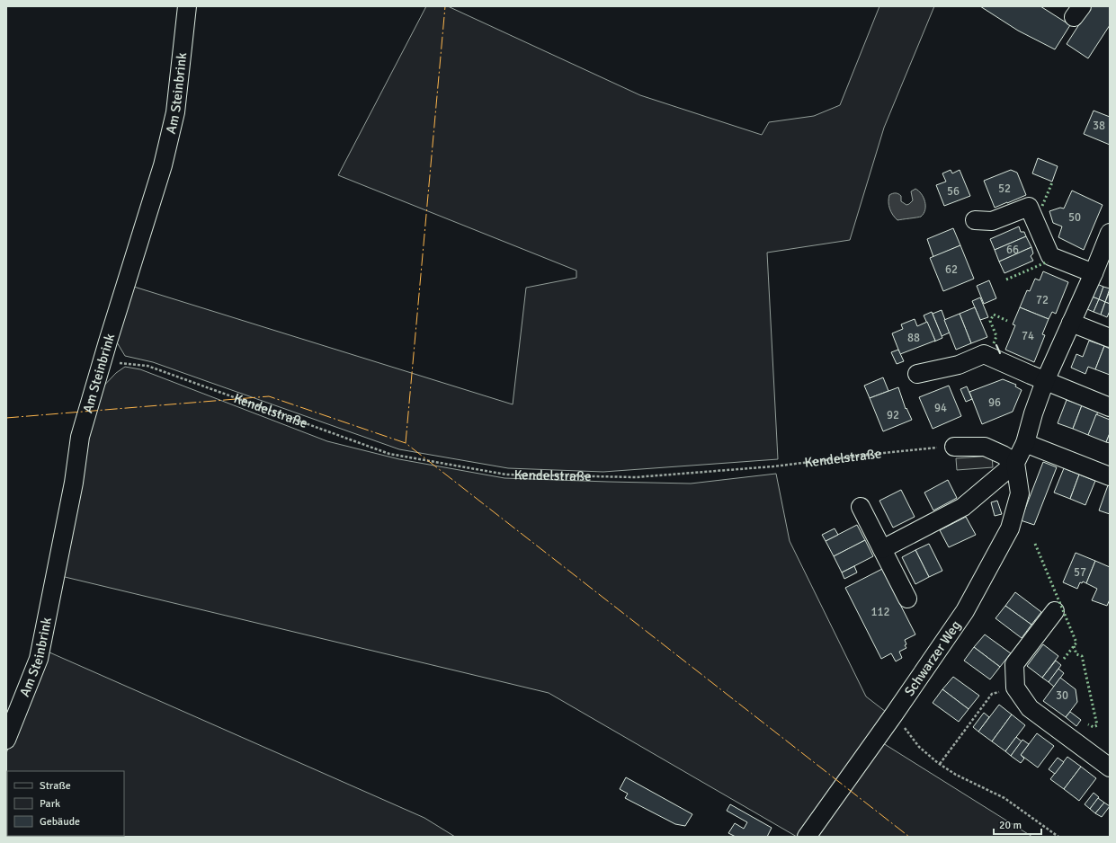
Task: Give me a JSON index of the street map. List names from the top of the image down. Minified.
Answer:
{"streets":{"street":["Am Steinbrink","Schwarzer Weg"],"path":["Kendelstraße"]},"crossings":[["Am Steinbrink","Kendelstraße"]],"house_numbers":["38","52","56","50","66","62","72","74","88","96","94","92","57","112","30"],"legend":["Straße","Park","Gebäude"],"scale_bar":"20 m"}
